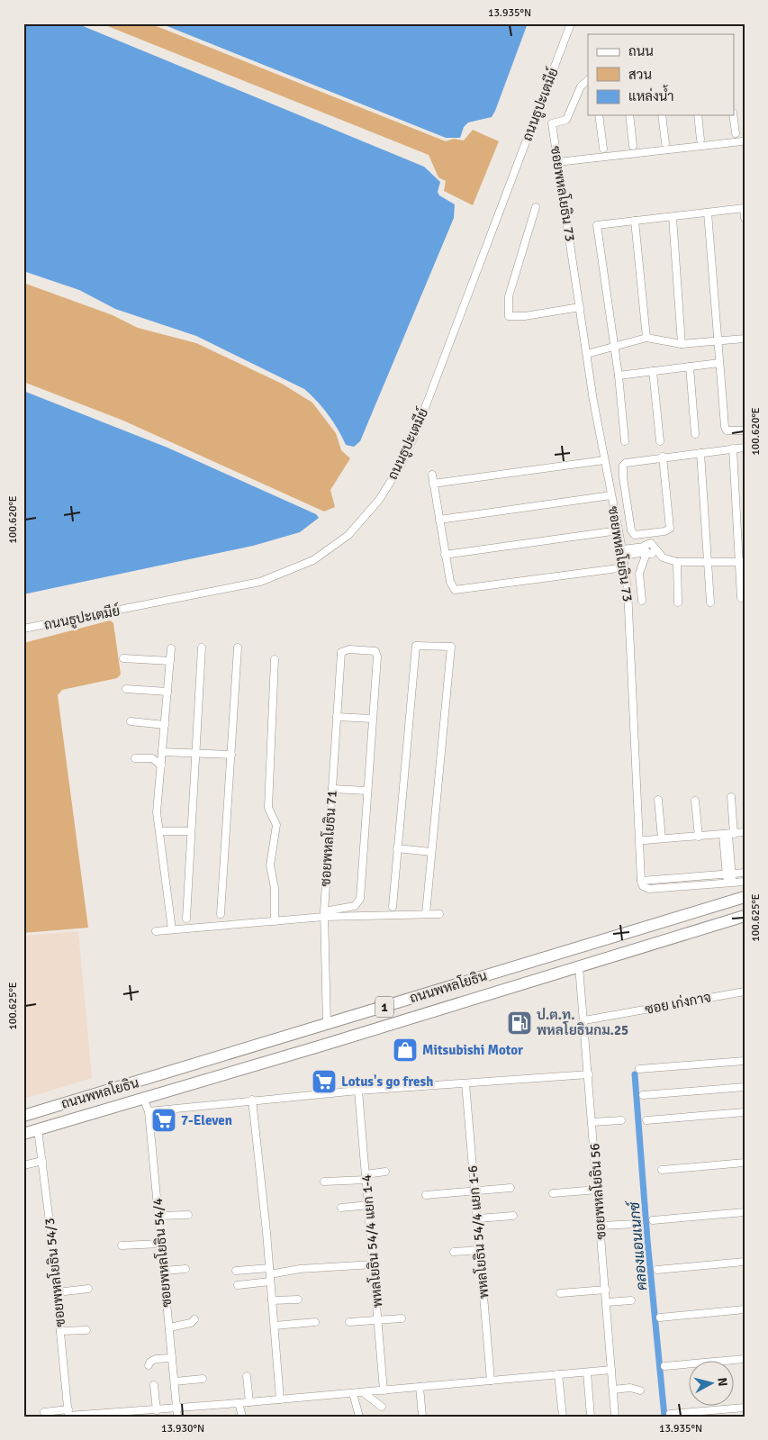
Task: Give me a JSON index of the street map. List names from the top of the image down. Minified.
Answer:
{"streets":{"main road":["ถนนพหลโยธิน","1"],"street":["ถนนธูปะเตมีย์","ซอยพหลโยธิน 73","ซอยพหลโยธิน 71","ซอย เก่งกาจ","ซอยพหลโยธิน 56","พหลโยธิน 54/4 แยก 1-6","พหลโยธิน 54/4 แยก 1-4","ซอยพหลโยธิน 54/4","ซอยพหลโยธิน 54/3"]},"crossings":[["ซอยพหลโยธิน 71","ถนนพหลโยธิน"],["ถนนพหลโยธิน","ซอยพหลโยธิน 56"],["ถนนพหลโยธิน","ซอยพหลโยธิน 54/4"],["ถนนพหลโยธิน","ซอยพหลโยธิน 54/3"],["ซอย เก่งกาจ","ซอยพหลโยธิน 56"]],"water":["คลองแอนเนกซ์"],"places":{"fuel station":["ป.ต.ท. พหลโยธินกม.25"],"shop":["Mitsubishi Motor"],"supermarket":["Lotus's go fresh","7-Eleven"]},"legend":["ถนน","สวน","แหล่งน้ำ"],"north":"right","coordinates":["13.935°N","100.620°E","100.625°E","13.930°N"]}
